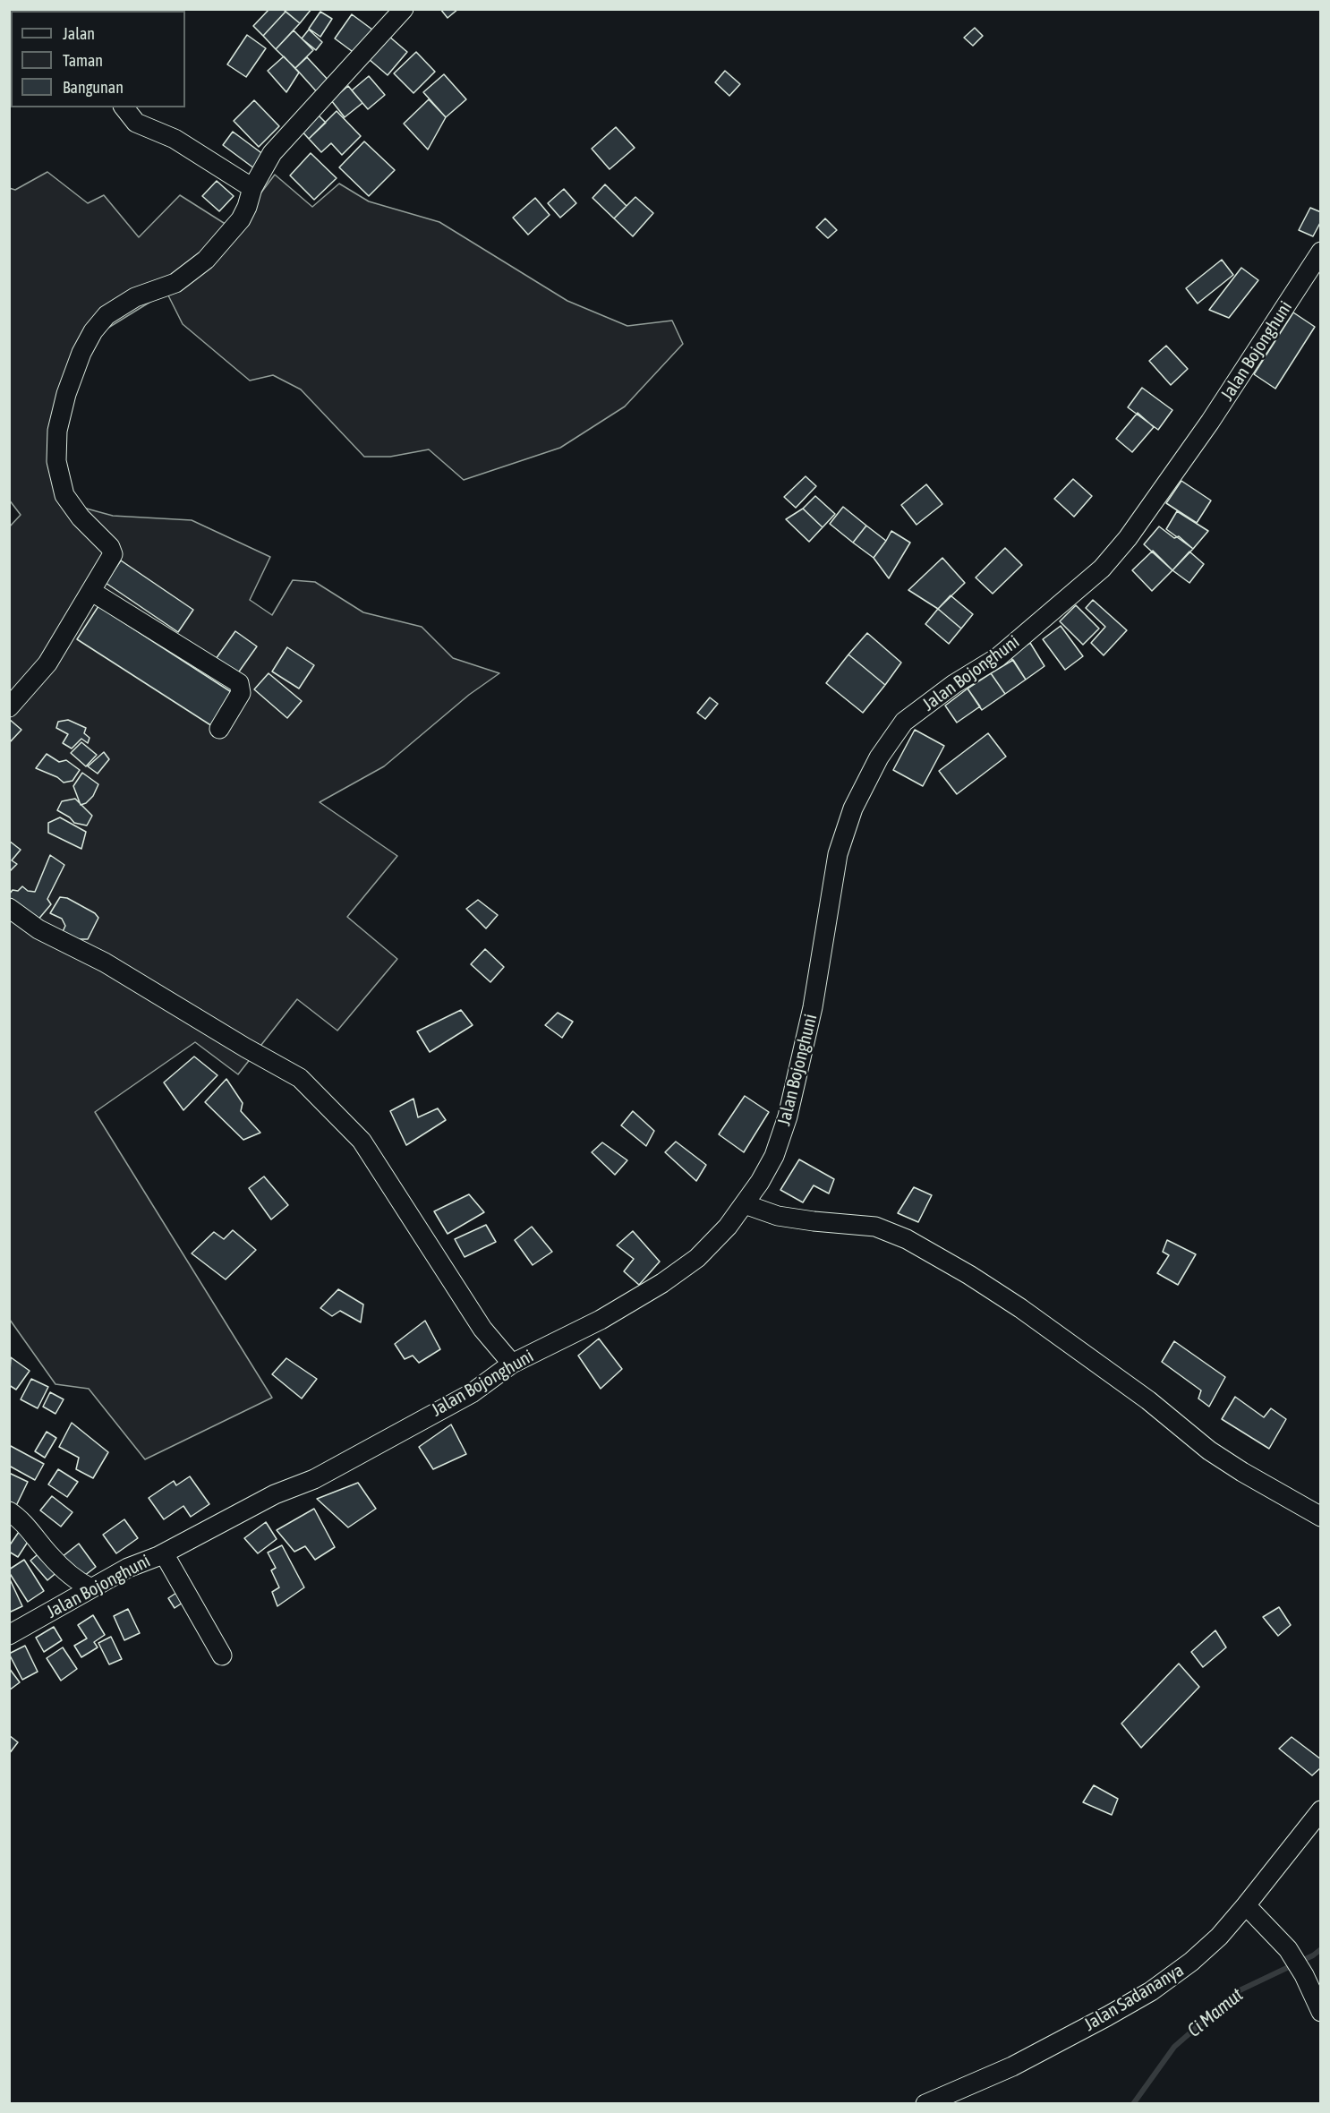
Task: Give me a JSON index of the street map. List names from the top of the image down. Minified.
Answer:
{"streets":{"street":["Jalan Bojonghuni","Jalan Sadananya"]},"water":["Ci Mamut"],"legend":["Jalan","Taman","Bangunan"]}
